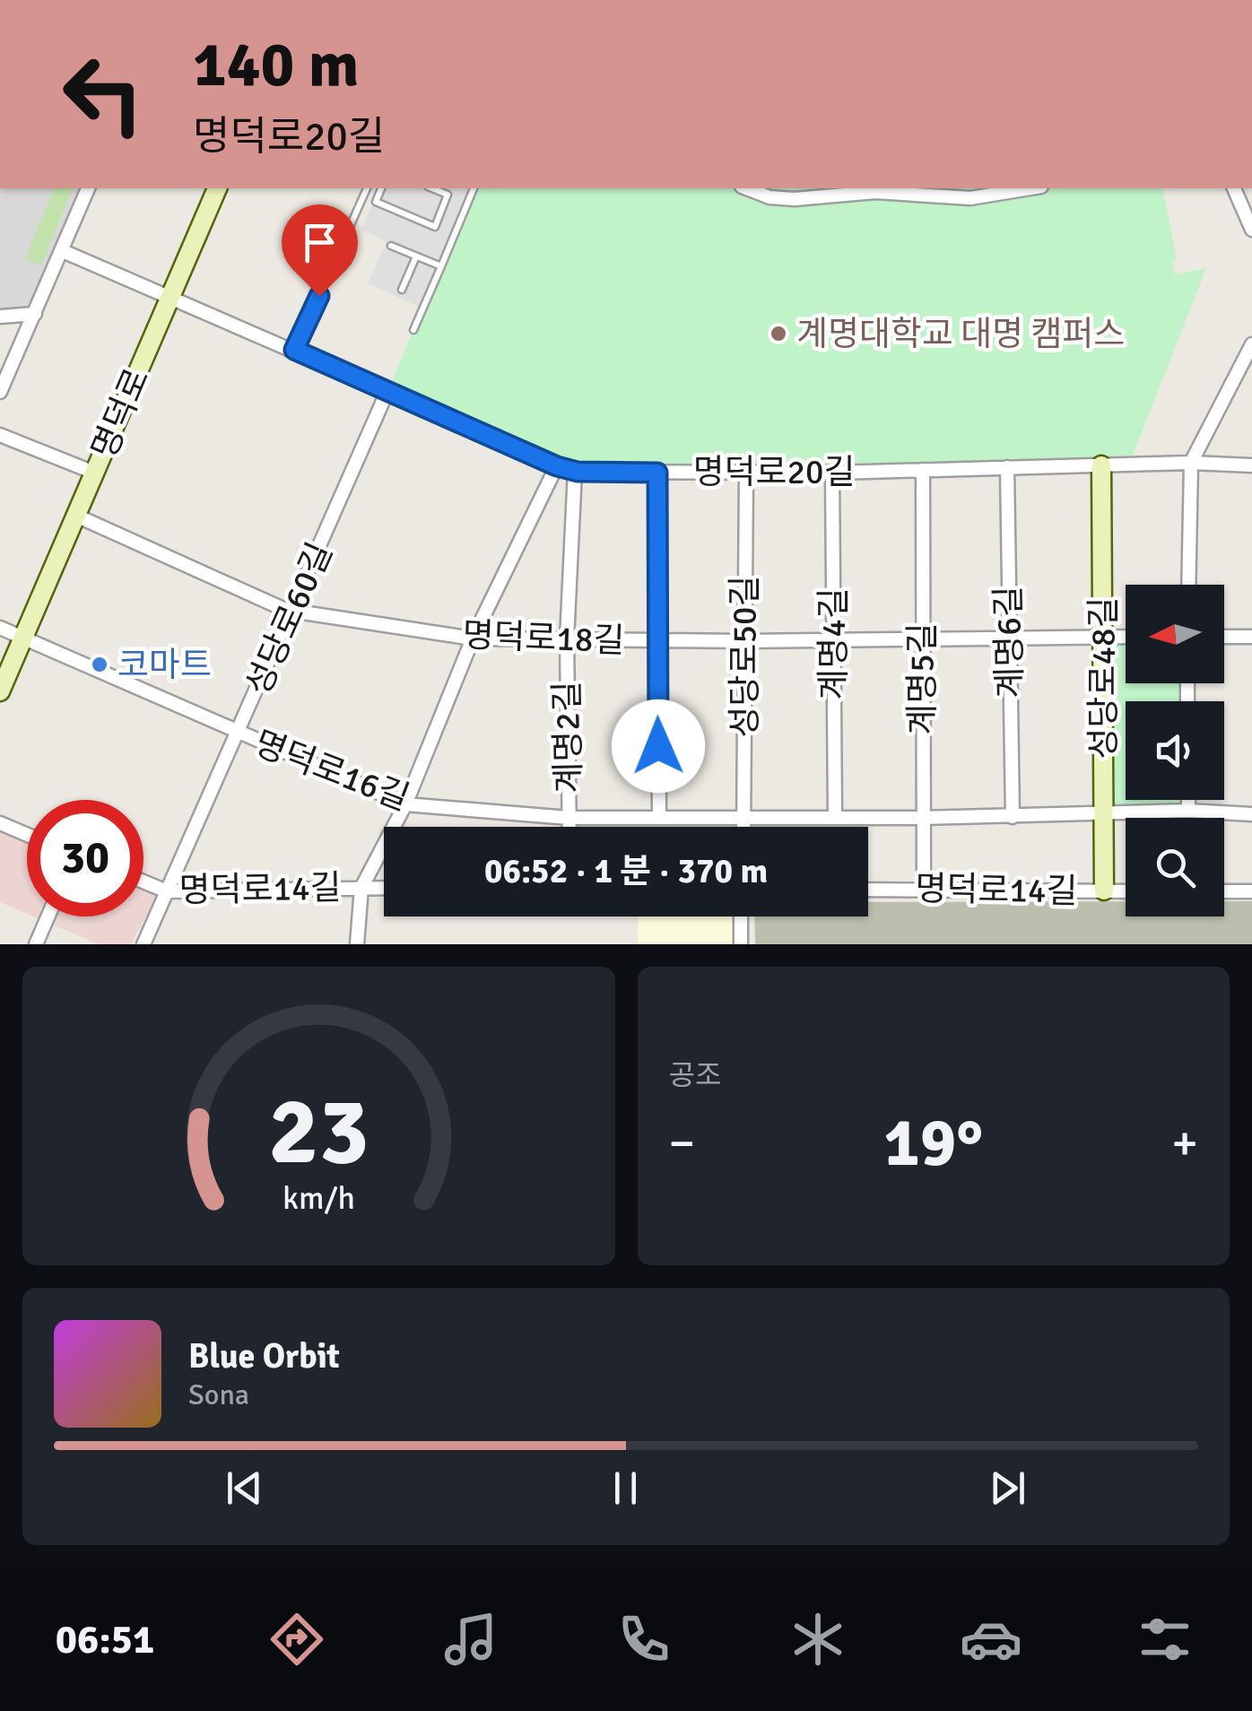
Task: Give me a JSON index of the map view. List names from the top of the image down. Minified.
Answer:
{"streets":{"main road":["명덕로","성당로48길"],"street":["명덕로20길","성당로60길","명덕로18길","계명6길","계명4길","성당로50길","계명5길","계명2길","명덕로16길","명덕로14길"]},"crossings":[["명덕로","명덕로20길"],["명덕로","명덕로18길"],["명덕로","명덕로16길"],["명덕로20길","성당로60길"],["명덕로20길","계명6길"],["명덕로20길","계명4길"],["명덕로20길","성당로50길"],["명덕로20길","성당로48길"],["명덕로20길","계명5길"],["명덕로20길","계명2길"],["성당로60길","명덕로18길"],["성당로60길","명덕로16길"],["성당로60길","명덕로14길"],["명덕로18길","계명6길"],["명덕로18길","계명4길"],["명덕로18길","성당로50길"],["명덕로18길","성당로48길"],["명덕로18길","계명5길"],["명덕로18길","계명2길"],["계명6길","명덕로16길"],["계명4길","명덕로16길"],["성당로50길","명덕로16길"],["성당로48길","명덕로16길"],["성당로48길","명덕로14길"],["계명5길","명덕로16길"],["계명5길","명덕로14길"],["계명2길","명덕로16길"]],"places":["계명대학교 대명 캠퍼스","코마트"],"north":"left","page":{"turn":["140 m","명덕로20길"],"limit":"30","trip":"06:52 · 1 분 · 370 m","tile":"공조","heat":["−","19°","+"],"song":["Blue Orbit","Sona"],"tabs":"06:51","gauge":["23","km/h"]}}
